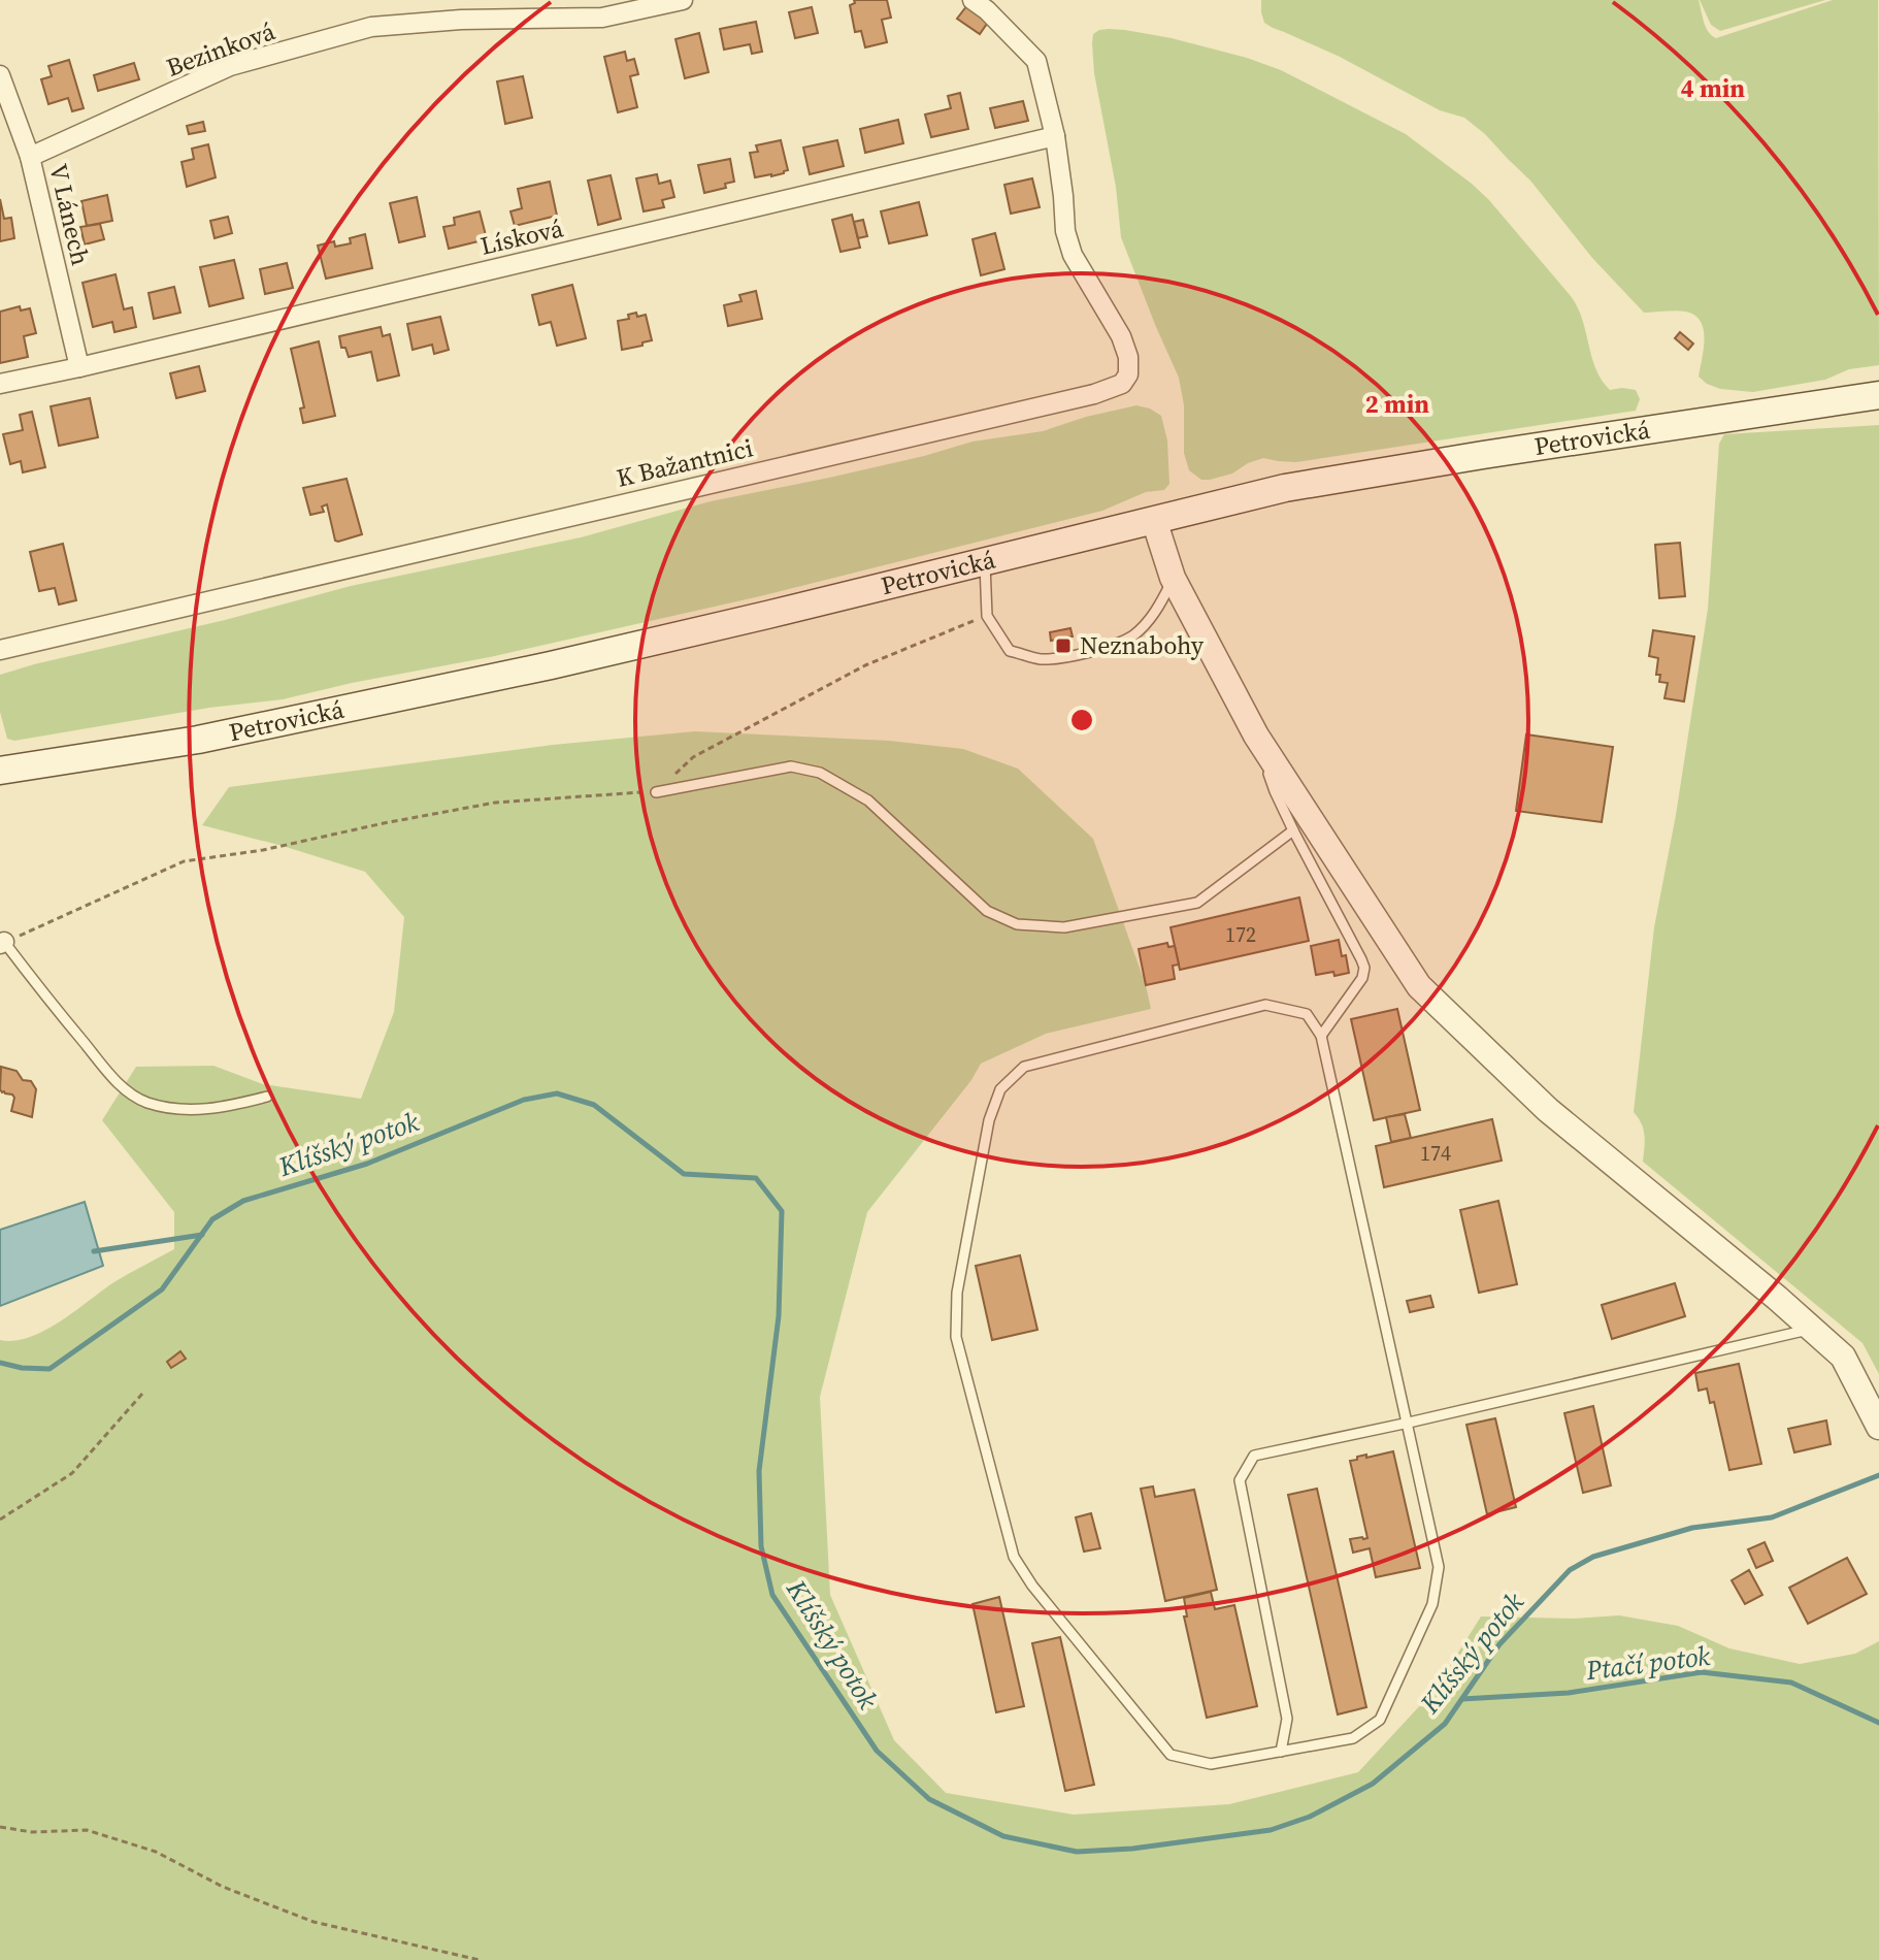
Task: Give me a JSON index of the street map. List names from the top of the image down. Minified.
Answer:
{"streets":{"main road":["Petrovická"],"street":["Bezinková","V Lánech","Lísková","K Bažantnici"]},"crossings":[["Bezinková","V Lánech"],["V Lánech","Lísková"],["Lísková","K Bažantnici"]],"water":["Klíšský potok","Ptačí potok"],"places":{"transit":["Neznabohy"]},"house_numbers":["172","174"],"rings":["4 min","2 min"]}
